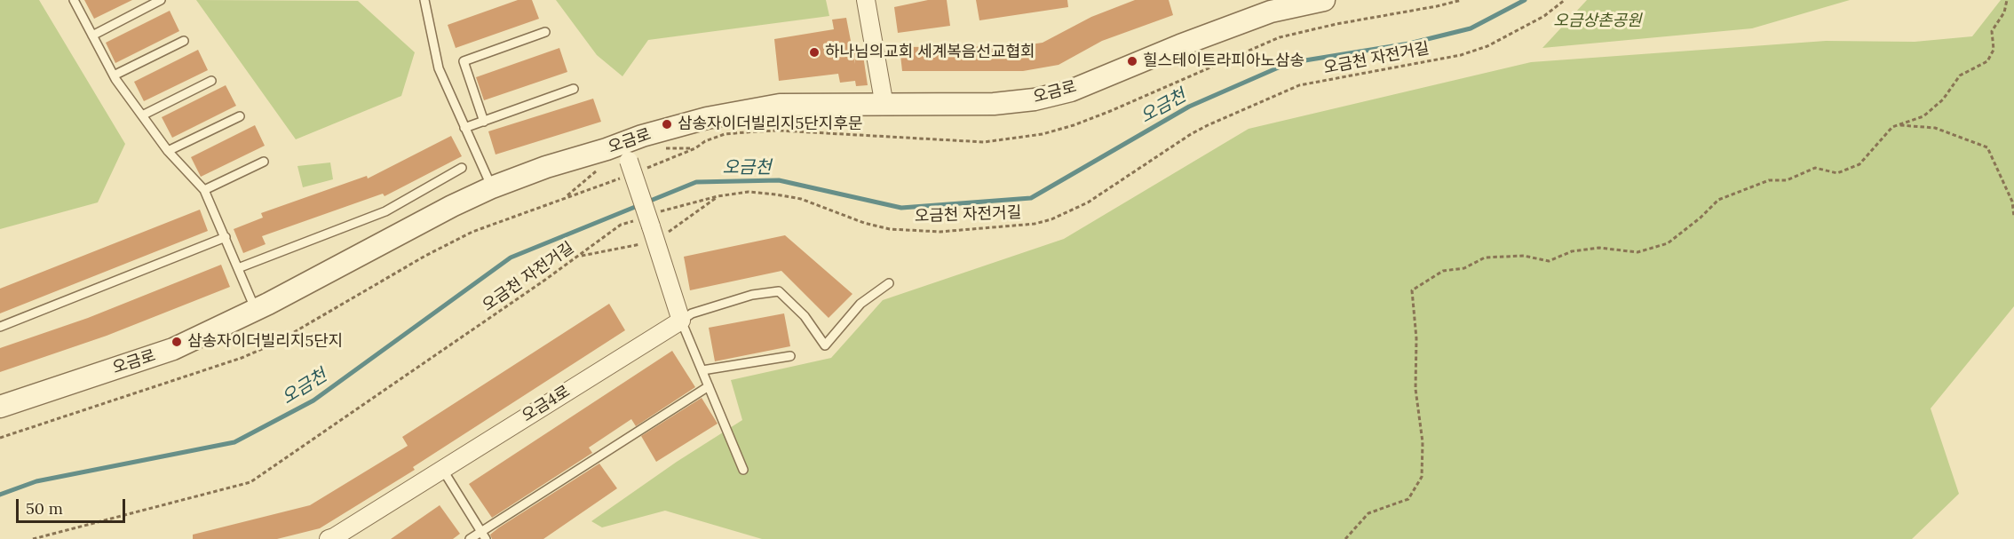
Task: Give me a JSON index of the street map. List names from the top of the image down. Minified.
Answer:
{"streets":{"street":["오금로","오금4로"],"path":["오금천 자전거길"]},"water":["오금천"],"parks":["오금상촌공원"],"places":["하나님의교회 세계복음선교협회","힐스테이트라피아노삼송","삼송자이더빌리지5단지후문","삼송자이더빌리지5단지"],"scale_bar":"50 m"}
